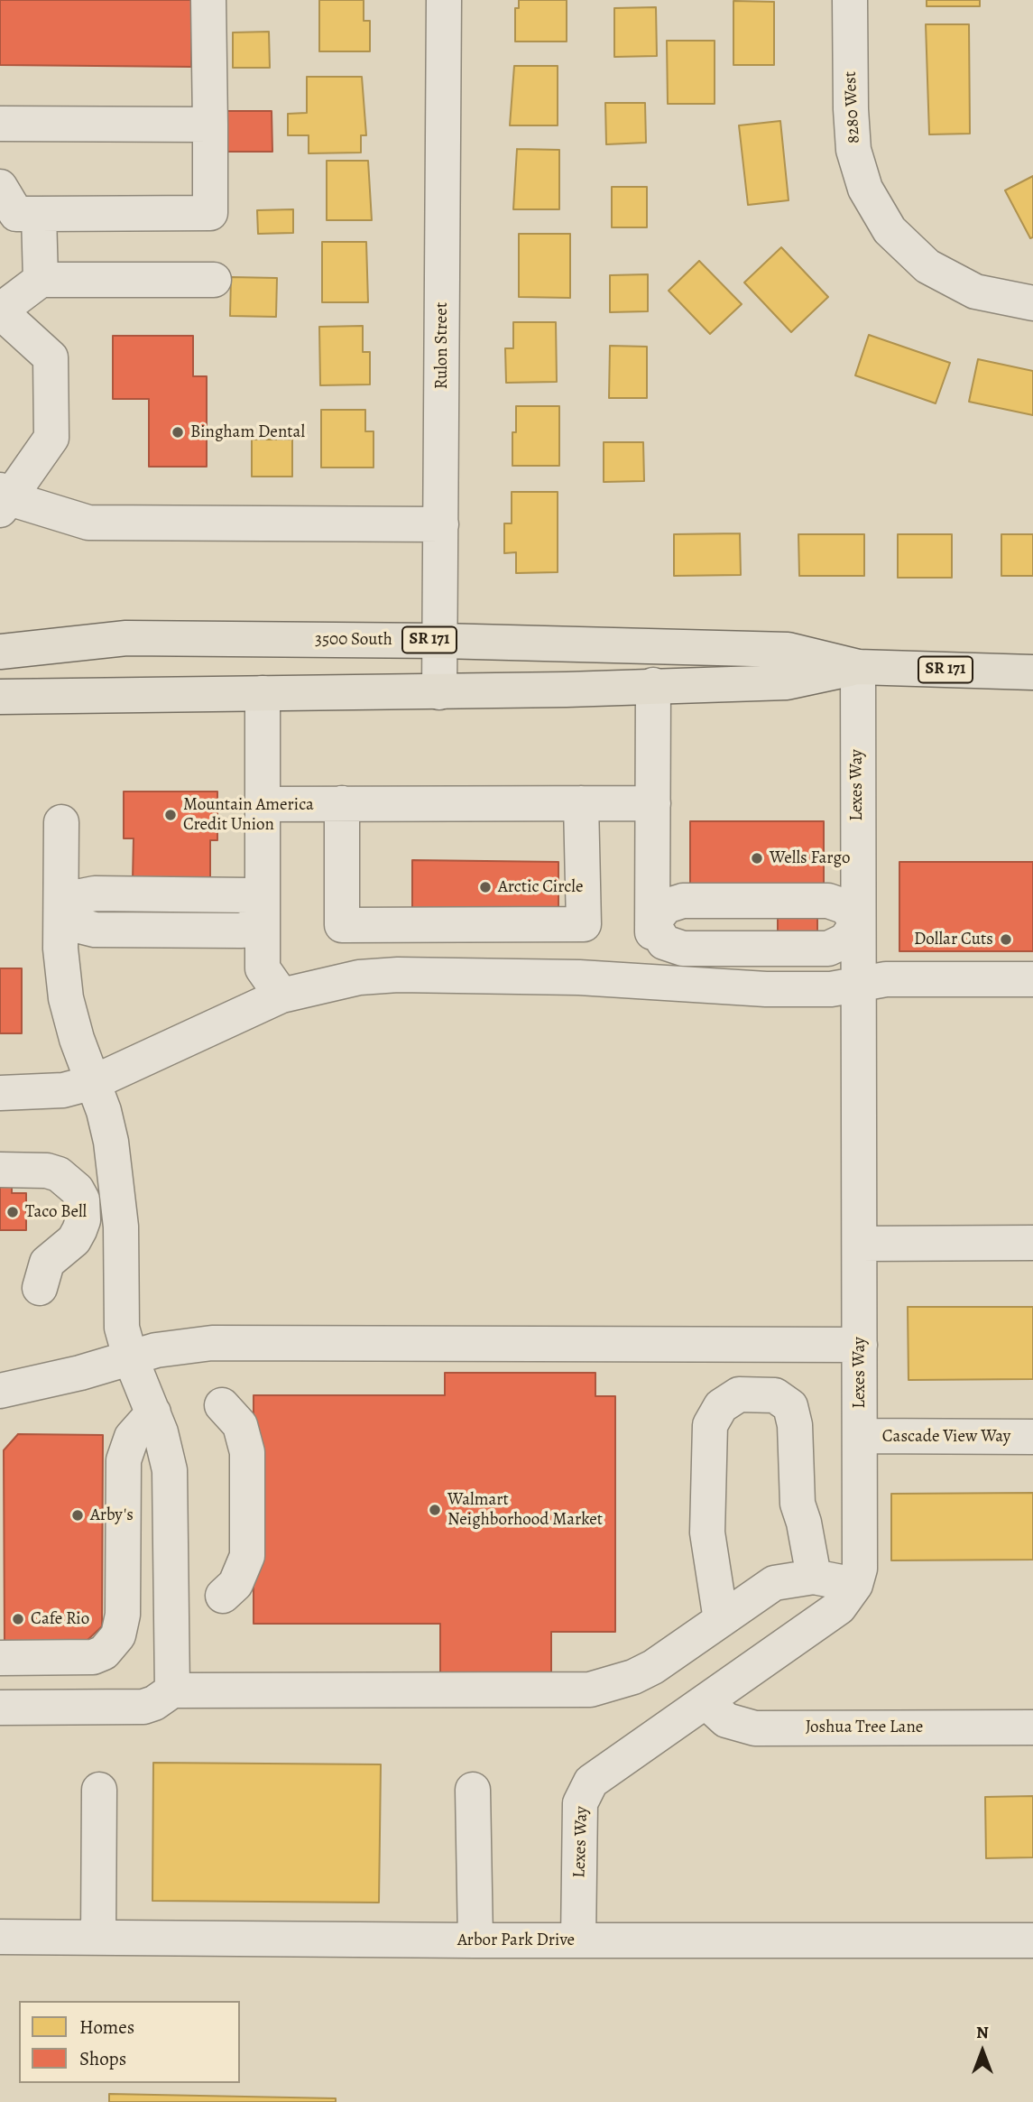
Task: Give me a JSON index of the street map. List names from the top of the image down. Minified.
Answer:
{"streets":{"main road":["3500 South","SR 171"],"street":["8280 West","Rulon Street","Lexes Way","Cascade View Way","Joshua Tree Lane","Arbor Park Drive"]},"crossings":[["Rulon Street","3500 South"],["3500 South","Lexes Way"],["Lexes Way","Cascade View Way"],["Lexes Way","Joshua Tree Lane"],["Lexes Way","Arbor Park Drive"]],"places":["Bingham Dental","Mountain America Credit Union","Wells Fargo","Arctic Circle","Dollar Cuts","Taco Bell","Walmart Neighborhood Market","Arby's","Cafe Rio"],"legend":["Homes","Shops"],"north":"top"}
